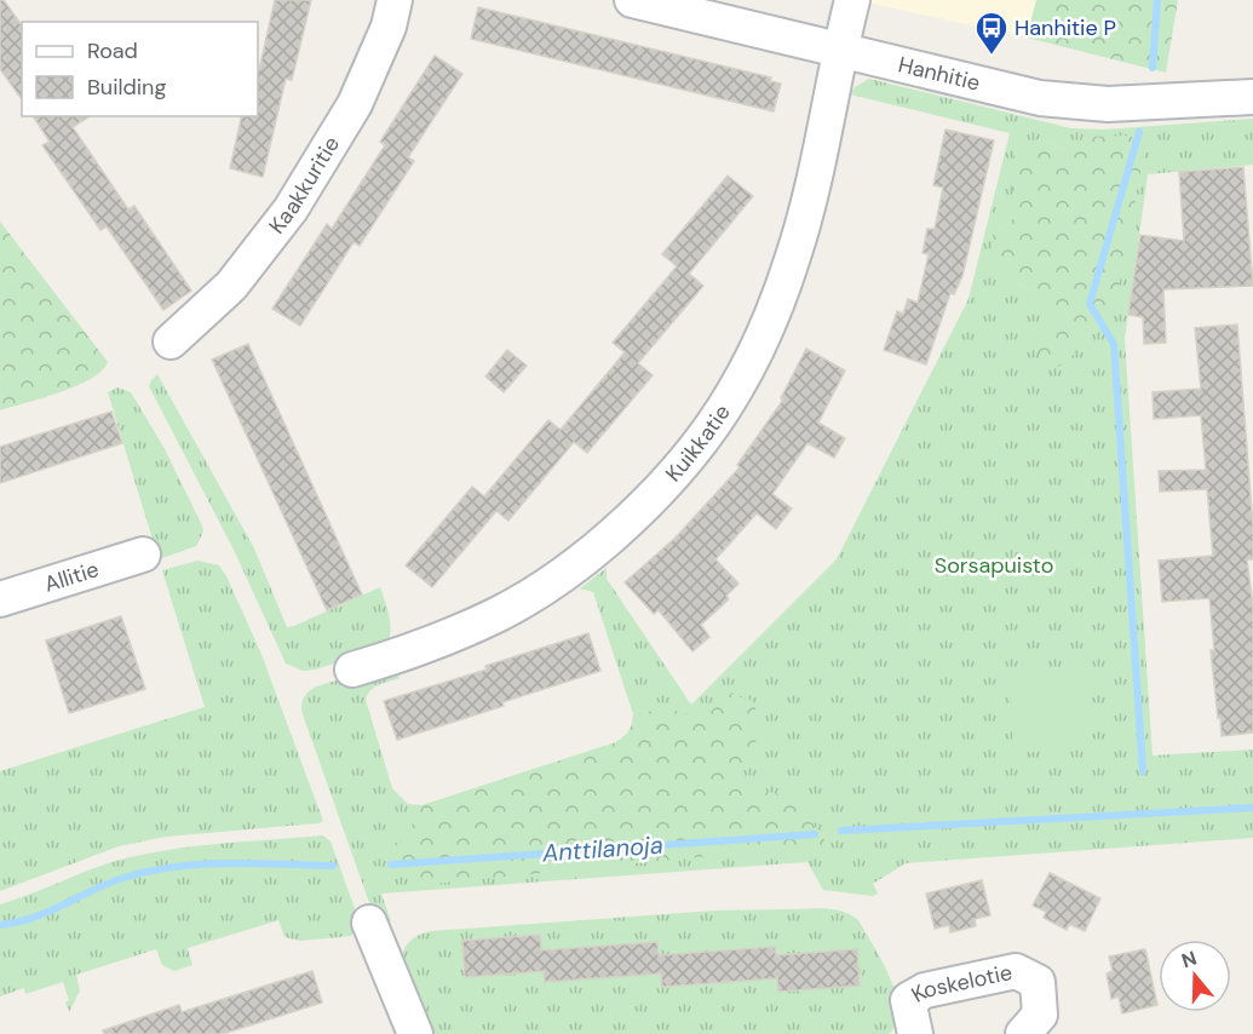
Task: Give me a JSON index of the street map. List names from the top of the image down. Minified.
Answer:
{"streets":{"street":["Hanhitie","Kaakkuritie","Kuikkatie","Allitie","Koskelotie"]},"crossings":[["Hanhitie","Kuikkatie"]],"water":["Anttilanoja"],"parks":["Sorsapuisto"],"places":{"bus stop":["Hanhitie P"]},"legend":["Road","Building"],"north":"top"}
